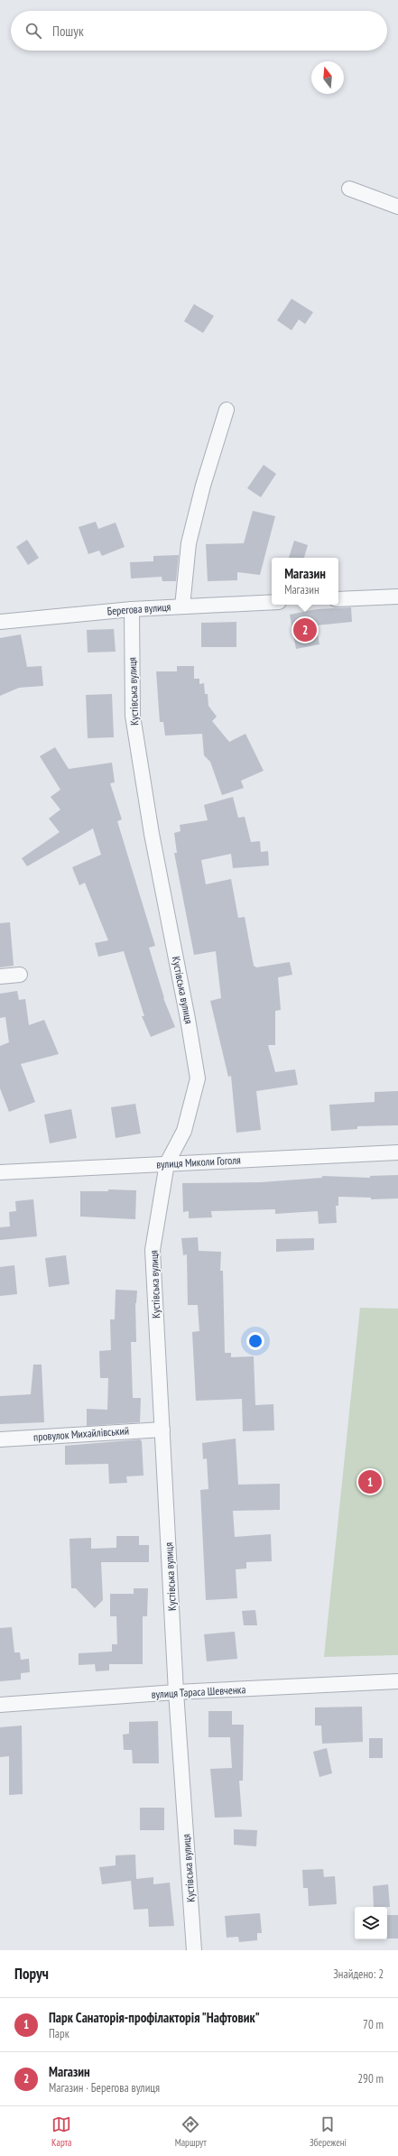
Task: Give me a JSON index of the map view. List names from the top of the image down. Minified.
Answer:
{"streets":{"street":["Берегова вулиця","Кустівська вулиця","вулиця Миколи Гоголя","провулок Михайлівський","вулиця Тараса Шевченка"]},"crossings":[["Берегова вулиця","Кустівська вулиця"],["Кустівська вулиця","вулиця Миколи Гоголя"],["Кустівська вулиця","провулок Михайлівський"],["Кустівська вулиця","вулиця Тараса Шевченка"]],"north":"top","page":{"search":"Пошук","popup":["Магазин","Магазин"],"pins":["2","1"],"heading":["Поруч","Знайдено: 2"],"list":[{"mark":"1","name":"Парк Санаторія-профілакторія \"Нафтовик\"","note":"Парк","value":"70 m"},{"mark":"2","name":"Магазин","note":"Магазин · Берегова вулиця","value":"290 m"}],"nav":["Карта","Маршрут","Збережені"]}}
